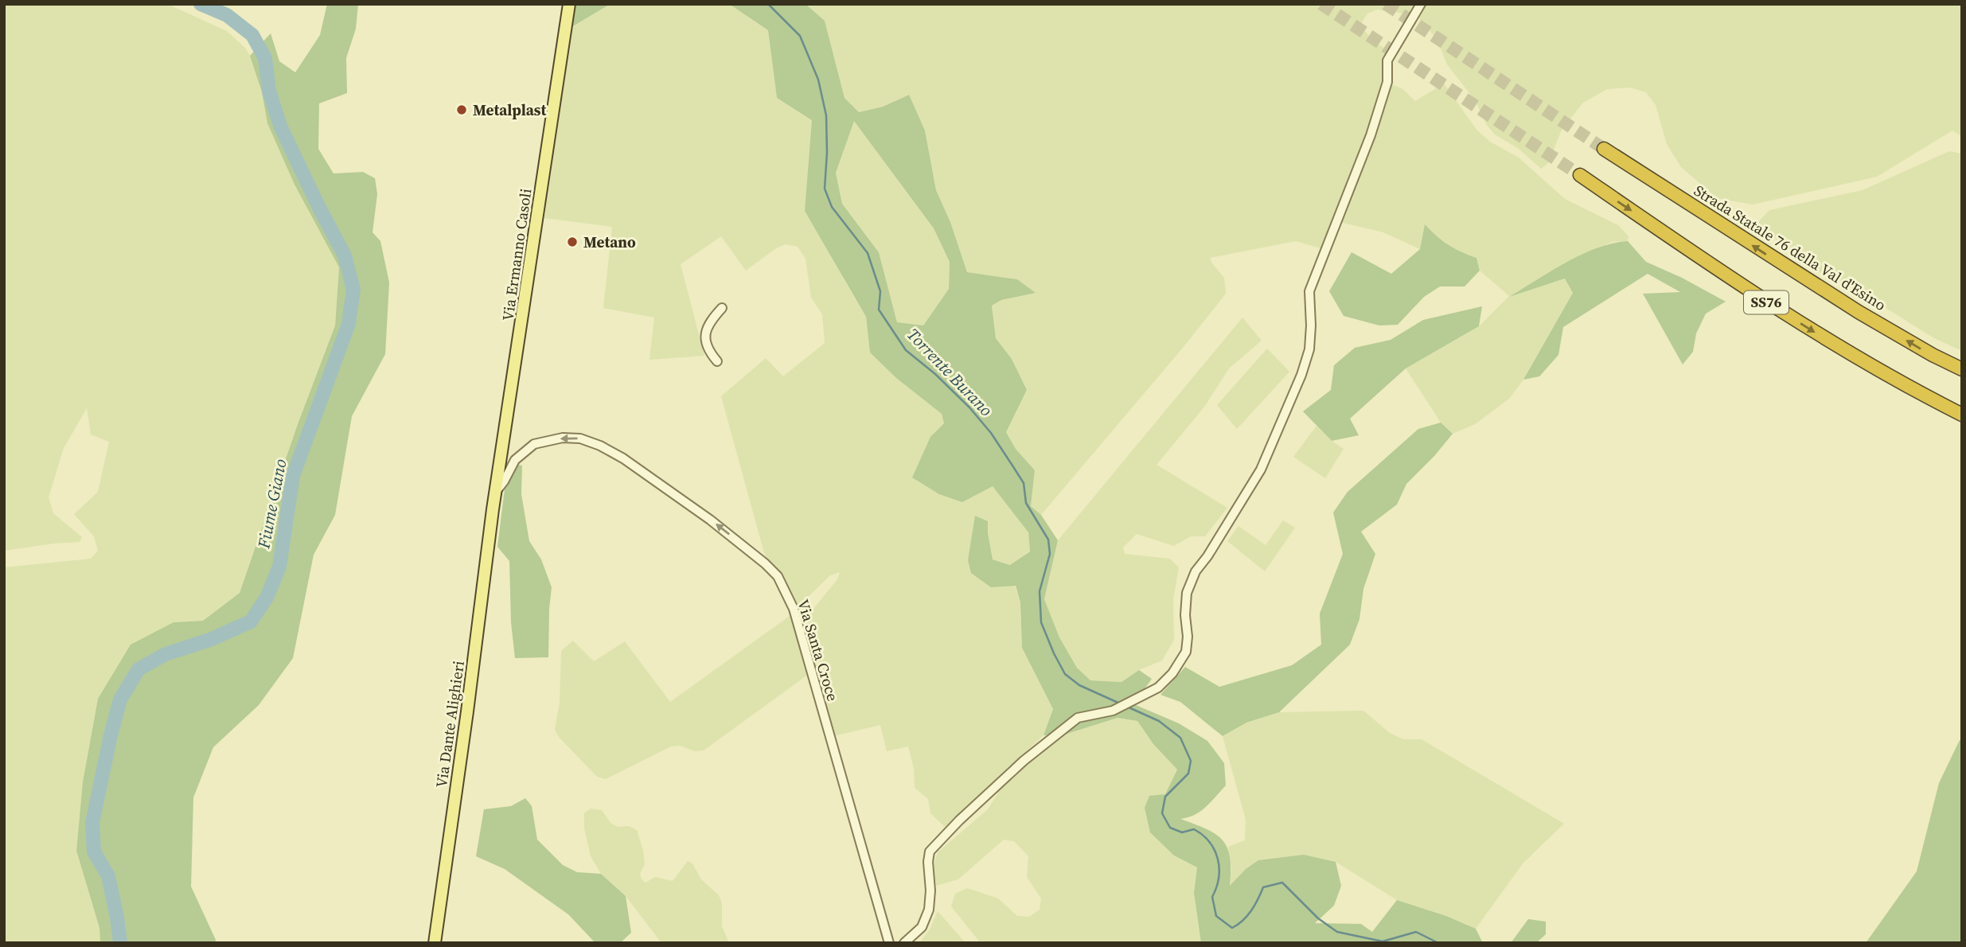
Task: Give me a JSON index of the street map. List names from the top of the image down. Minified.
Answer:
{"streets":{"highway":["Strada Statale 76 della Val d'Esino","SS76"],"main road":["Via Ermanno Casoli","Via Dante Alighieri"],"street":["Via Santa Croce"]},"crossings":[["Via Ermanno Casoli","Via Santa Croce"],["Via Ermanno Casoli","Via Dante Alighieri"]],"one_way":["Via Santa Croce"],"water":["Torrente Burano","Fiume Giano"],"places":["Metalplast","Metano"]}
